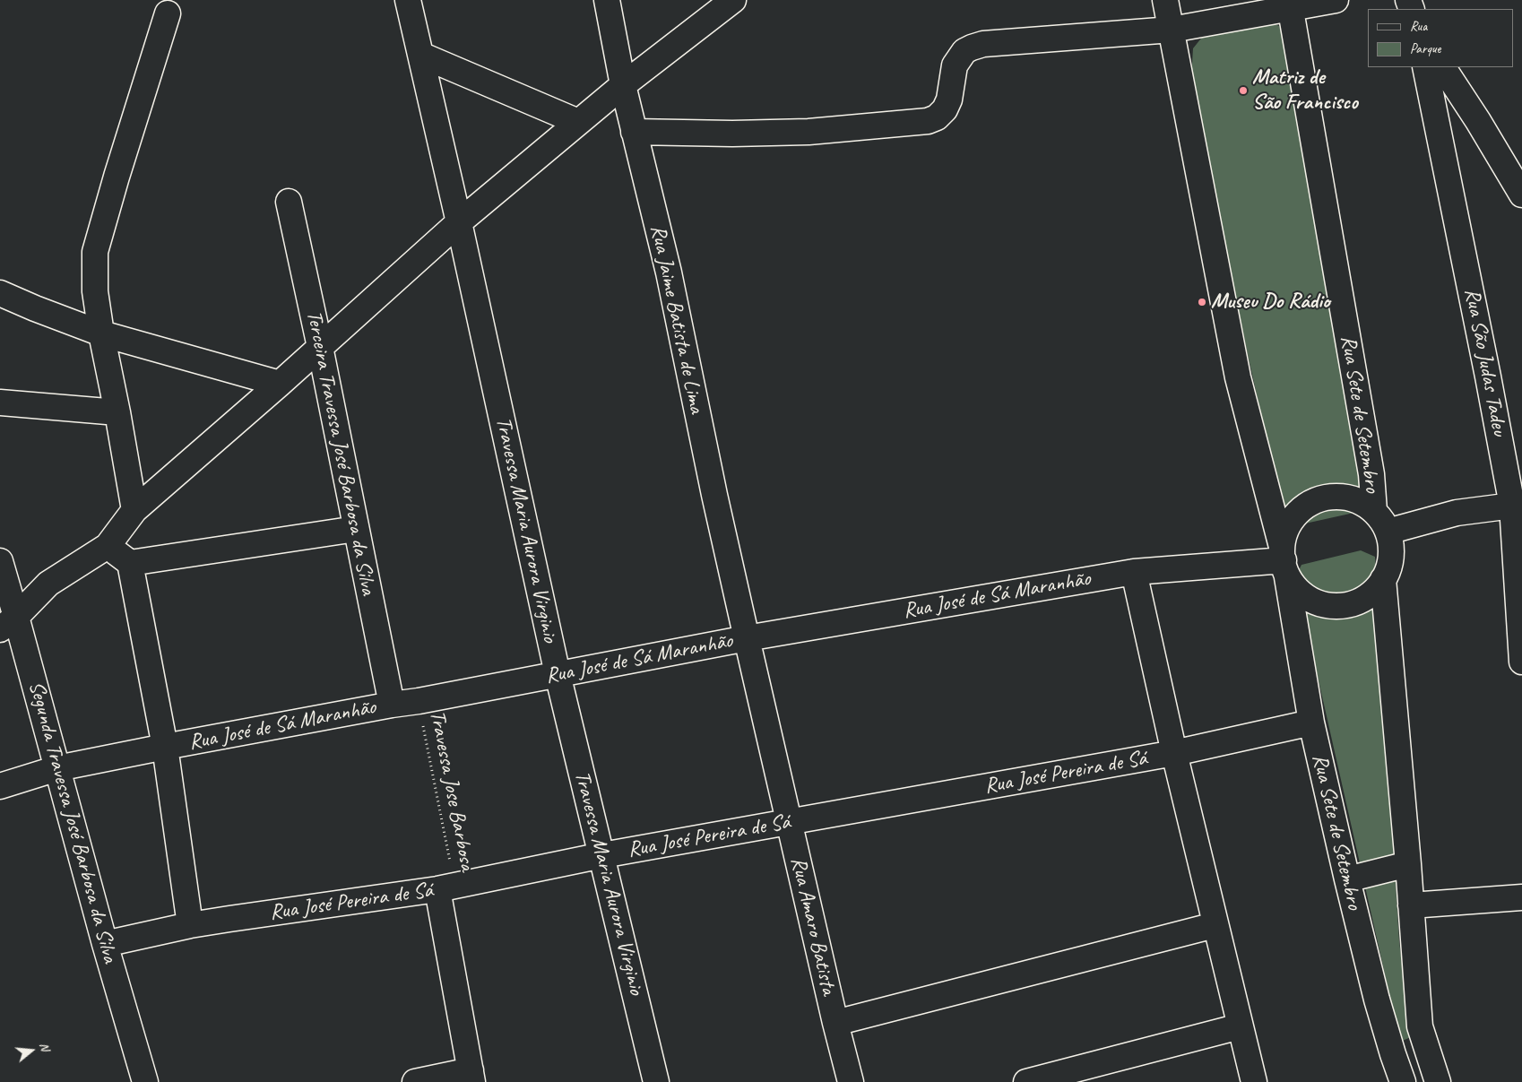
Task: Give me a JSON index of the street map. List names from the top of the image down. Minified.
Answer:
{"streets":{"street":["Rua Jaime Batista de Lima","Rua São Judas Tadeu","Rua Sete de Setembro","Terceira Travessa José Barbosa da Silva","Travessa Maria Aurora Virginio","Rua José de Sá Maranhão","Rua José Pereira de Sá","Segunda Travessa José Barbosa da Silva","Rua Amaro Batista"],"path":["Travessa Jose Barbosa"]},"crossings":[["Rua Jaime Batista de Lima","Rua José de Sá Maranhão"],["Rua Jaime Batista de Lima","Rua Amaro Batista"],["Rua Sete de Setembro","Rua José de Sá Maranhão"],["Rua Sete de Setembro","Rua José Pereira de Sá"],["Terceira Travessa José Barbosa da Silva","Rua José de Sá Maranhão"],["Travessa Maria Aurora Virginio","Rua José de Sá Maranhão"],["Travessa Maria Aurora Virginio","Rua José Pereira de Sá"],["Rua José de Sá Maranhão","Travessa Jose Barbosa"],["Rua José de Sá Maranhão","Segunda Travessa José Barbosa da Silva"],["Rua José de Sá Maranhão","Rua Amaro Batista"],["Rua José Pereira de Sá","Travessa Jose Barbosa"],["Rua José Pereira de Sá","Segunda Travessa José Barbosa da Silva"],["Rua José Pereira de Sá","Rua Amaro Batista"]],"places":["Matriz de São Francisco","Museu Do Rádio"],"legend":["Rua","Parque"],"north":"right"}
